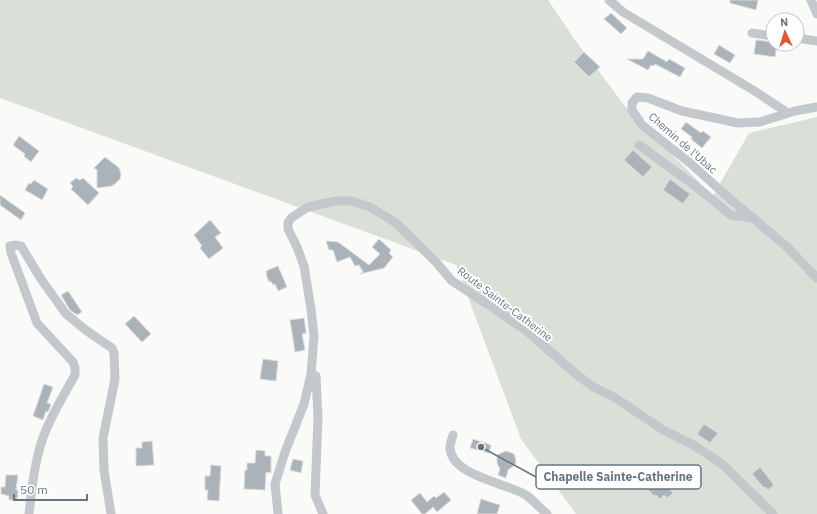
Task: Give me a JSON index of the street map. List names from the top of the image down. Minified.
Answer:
{"streets":{"street":["Chemin de l'Ubac","Route Sainte-Catherine"]},"places":["Chapelle Sainte-Catherine"],"scale_bar":"50 m","north":"top"}
